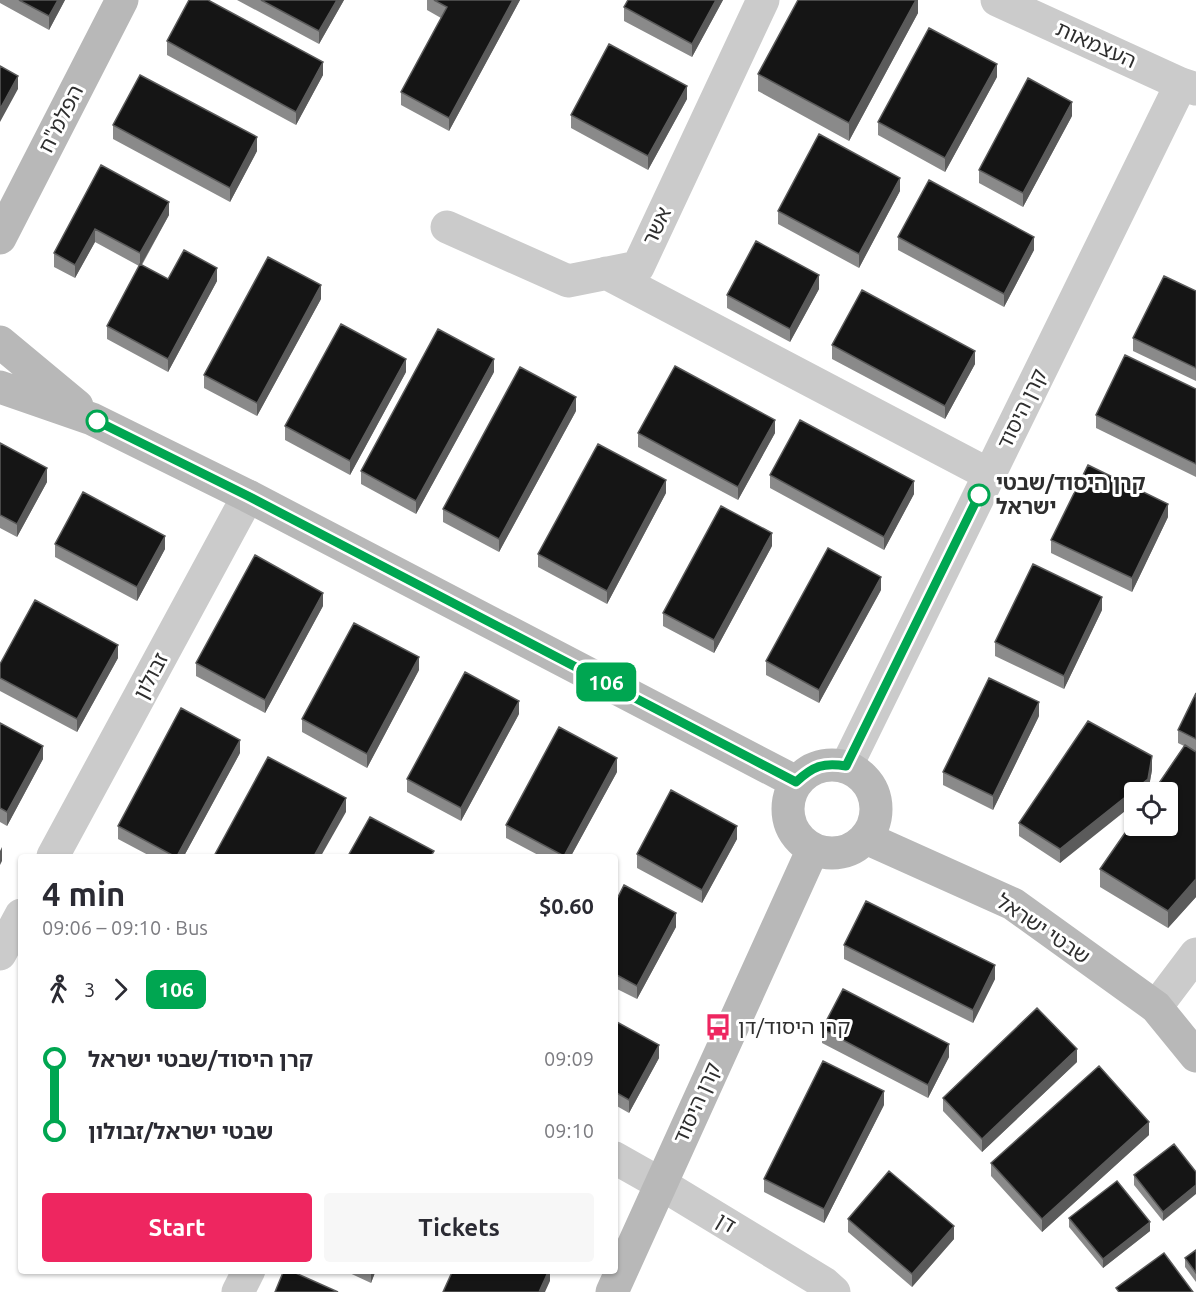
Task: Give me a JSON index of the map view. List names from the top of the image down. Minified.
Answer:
{"streets":{"street":["העצמאות","הפלמ\"ח","אשר","קרן היסוד","זבולון","שבטי ישראל","דן"]},"crossings":[["העצמאות","קרן היסוד"],["קרן היסוד","שבטי ישראל"],["קרן היסוד","דן"]],"places":{"other":["קרן היסוד/שבטי ישראל"],"bus stop":["קרן היסוד/דן"]},"lines":["bus line 106"],"page":{"on_map":"106","heading":["4 min","09:06 – 09:10 · Bus","$0.60"],"legs":["3","106"],"list":[{"name":"קרן היסוד/שבטי ישראל","value":"09:09"},{"name":"שבטי ישראל/זבולון","value":"09:10"}],"buttons":["Start","Tickets"]}}
